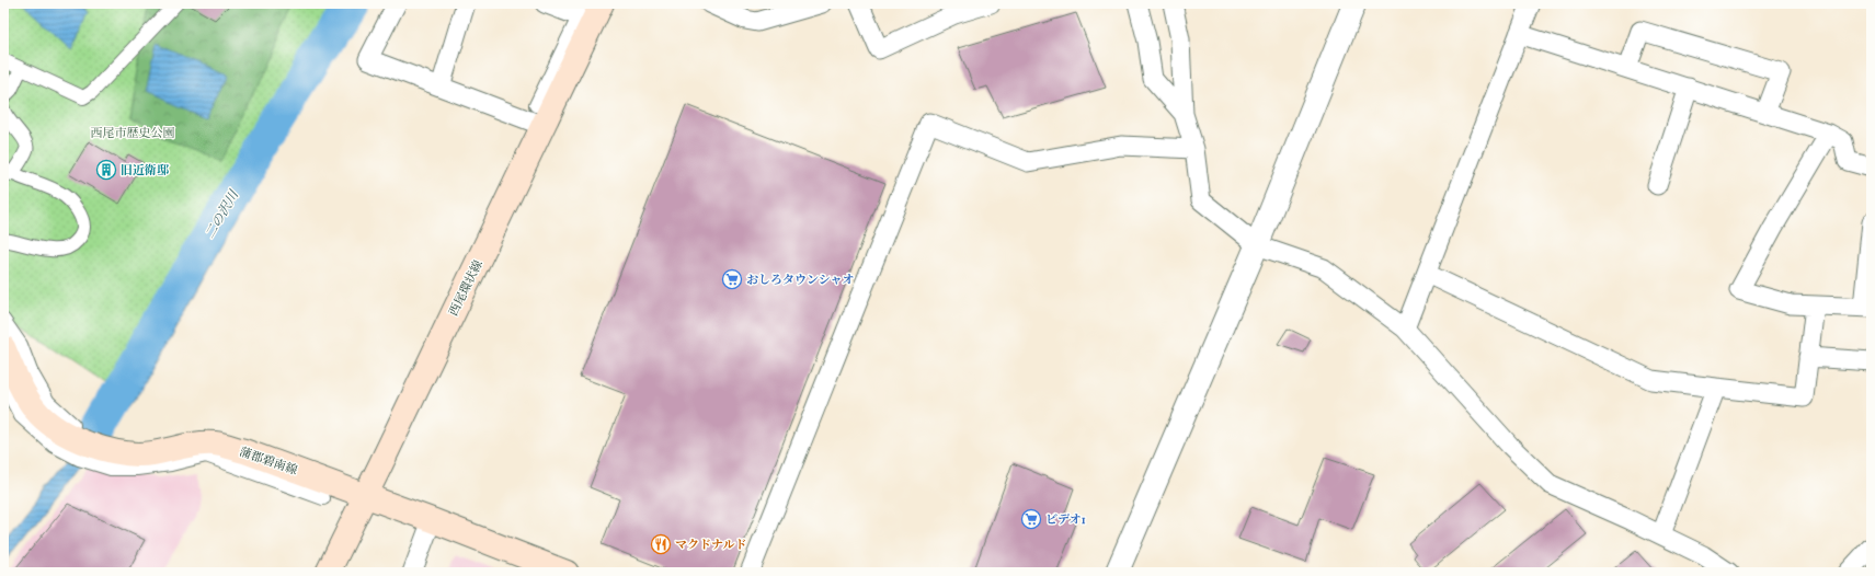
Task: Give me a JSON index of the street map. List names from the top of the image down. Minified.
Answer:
{"streets":{"main road":["西尾環状線","蒲郡碧南線"]},"crossings":[["西尾環状線","蒲郡碧南線"]],"water":["二の沢川"],"parks":["西尾市歴史公園"],"places":{"building":["旧近衛邸"],"supermarket":["おしろタウンシャオ","ビデオ1"],"restaurant":["マクドナルド"]}}
